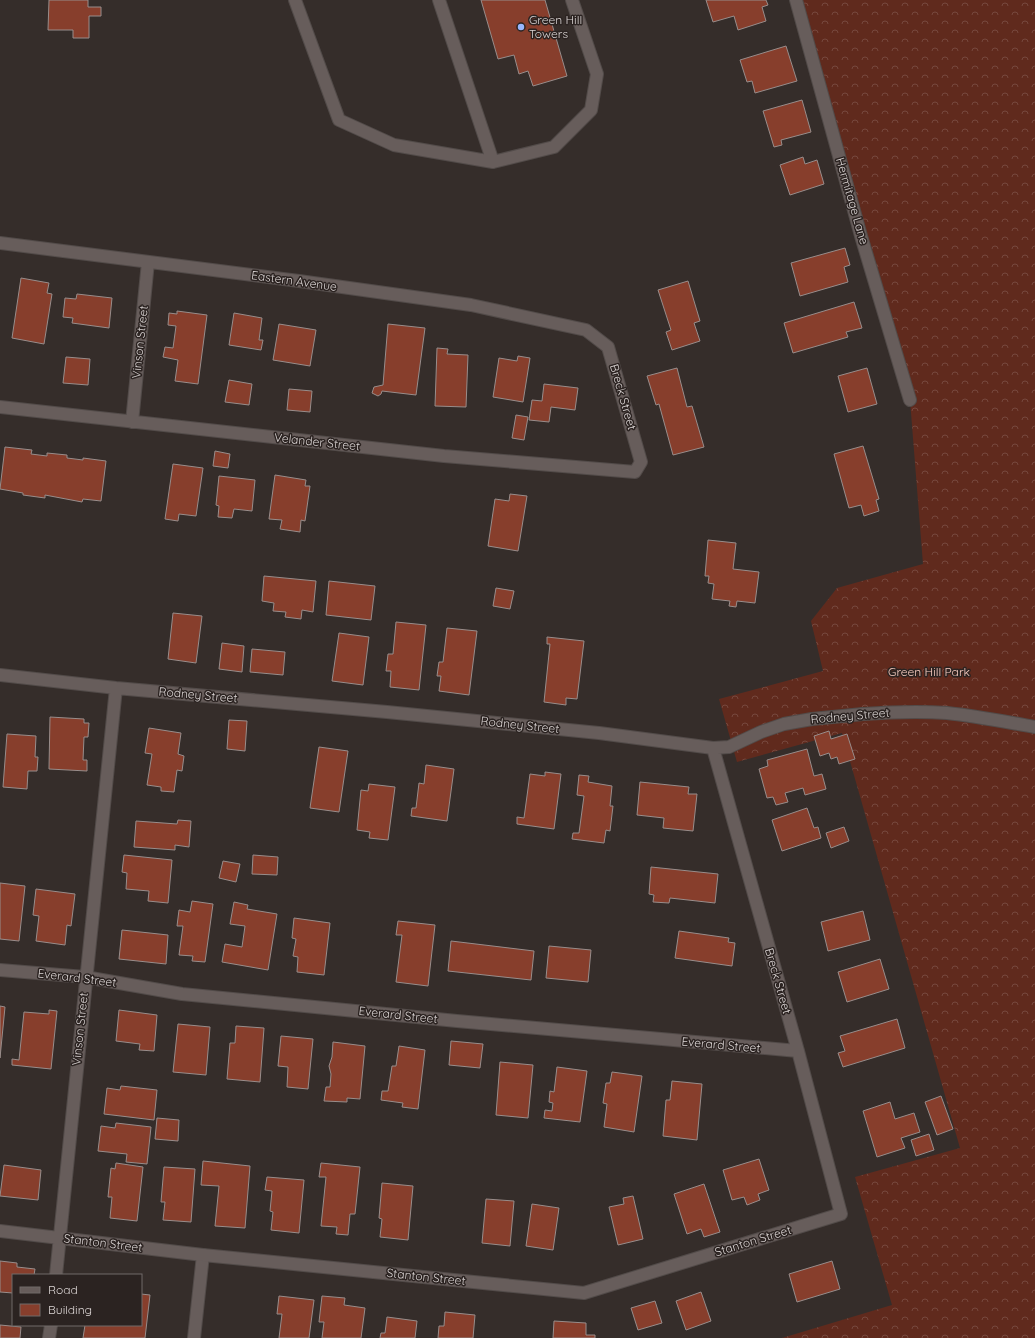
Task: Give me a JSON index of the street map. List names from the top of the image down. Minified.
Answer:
{"streets":{"street":["Hermitage Lane","Eastern Avenue","Vinson Street","Breck Street","Velander Street","Rodney Street","Everard Street","Stanton Street"]},"crossings":[["Eastern Avenue","Vinson Street"],["Eastern Avenue","Breck Street"],["Vinson Street","Velander Street"],["Vinson Street","Rodney Street"],["Vinson Street","Everard Street"],["Vinson Street","Stanton Street"],["Breck Street","Velander Street"],["Breck Street","Rodney Street"],["Breck Street","Everard Street"],["Breck Street","Stanton Street"]],"parks":["Green Hill Park"],"places":["Green Hill Towers"],"legend":["Road","Building"]}
